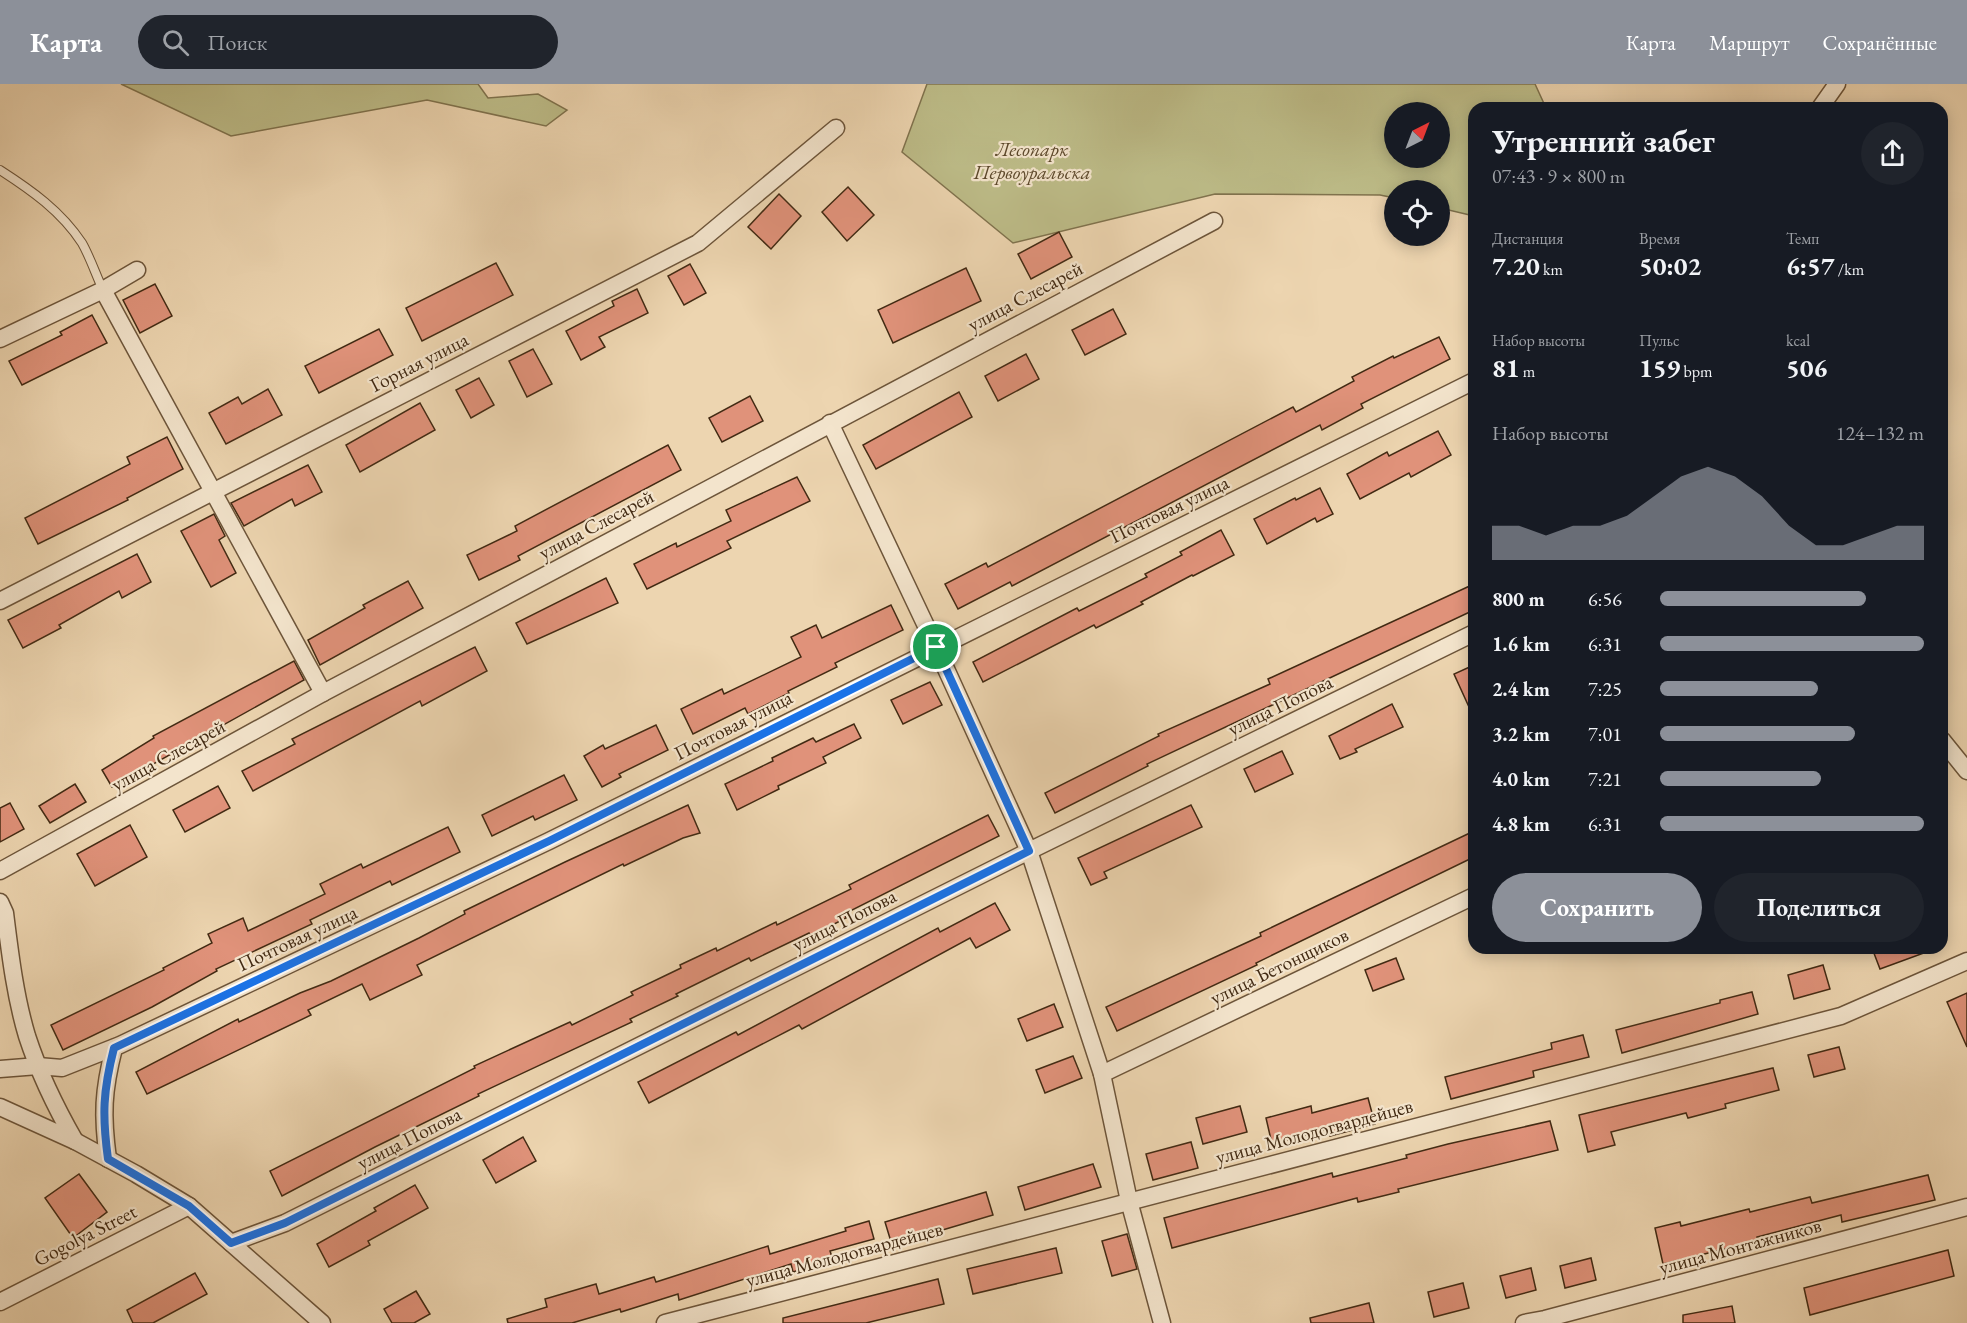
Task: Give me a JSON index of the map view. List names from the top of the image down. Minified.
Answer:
{"streets":{"street":["улица Слесарей","Горная улица","Почтовая улица","улица Попова","улица Бетонщиков","улица Молодогвардейцев","Gogolya Street","улица Монтажников"]},"parks":["Лесопарк Первоуральска"],"north":"top right","page":{"header":"Карта","search":"Поиск","nav":["Карта","Маршрут","Сохранённые"],"heading":["Утренний забег","07:43 · 9 × 800 m"],"stats":[["Дистанция","7.20 km"],["Время","50:02"],["Темп","6:57 /km"],["Набор высоты","81 m"],["Пульс","159 bpm"],["kcal","506"]],"chart":["Набор высоты","124–132 m"],"list":[{"name":"800 m","note":"6:56"},{"name":"1.6 km","note":"6:31"},{"name":"2.4 km","note":"7:25"},{"name":"3.2 km","note":"7:01"},{"name":"4.0 km","note":"7:21"},{"name":"4.8 km","note":"6:31"}],"buttons":["Сохранить","Поделиться"]}}
